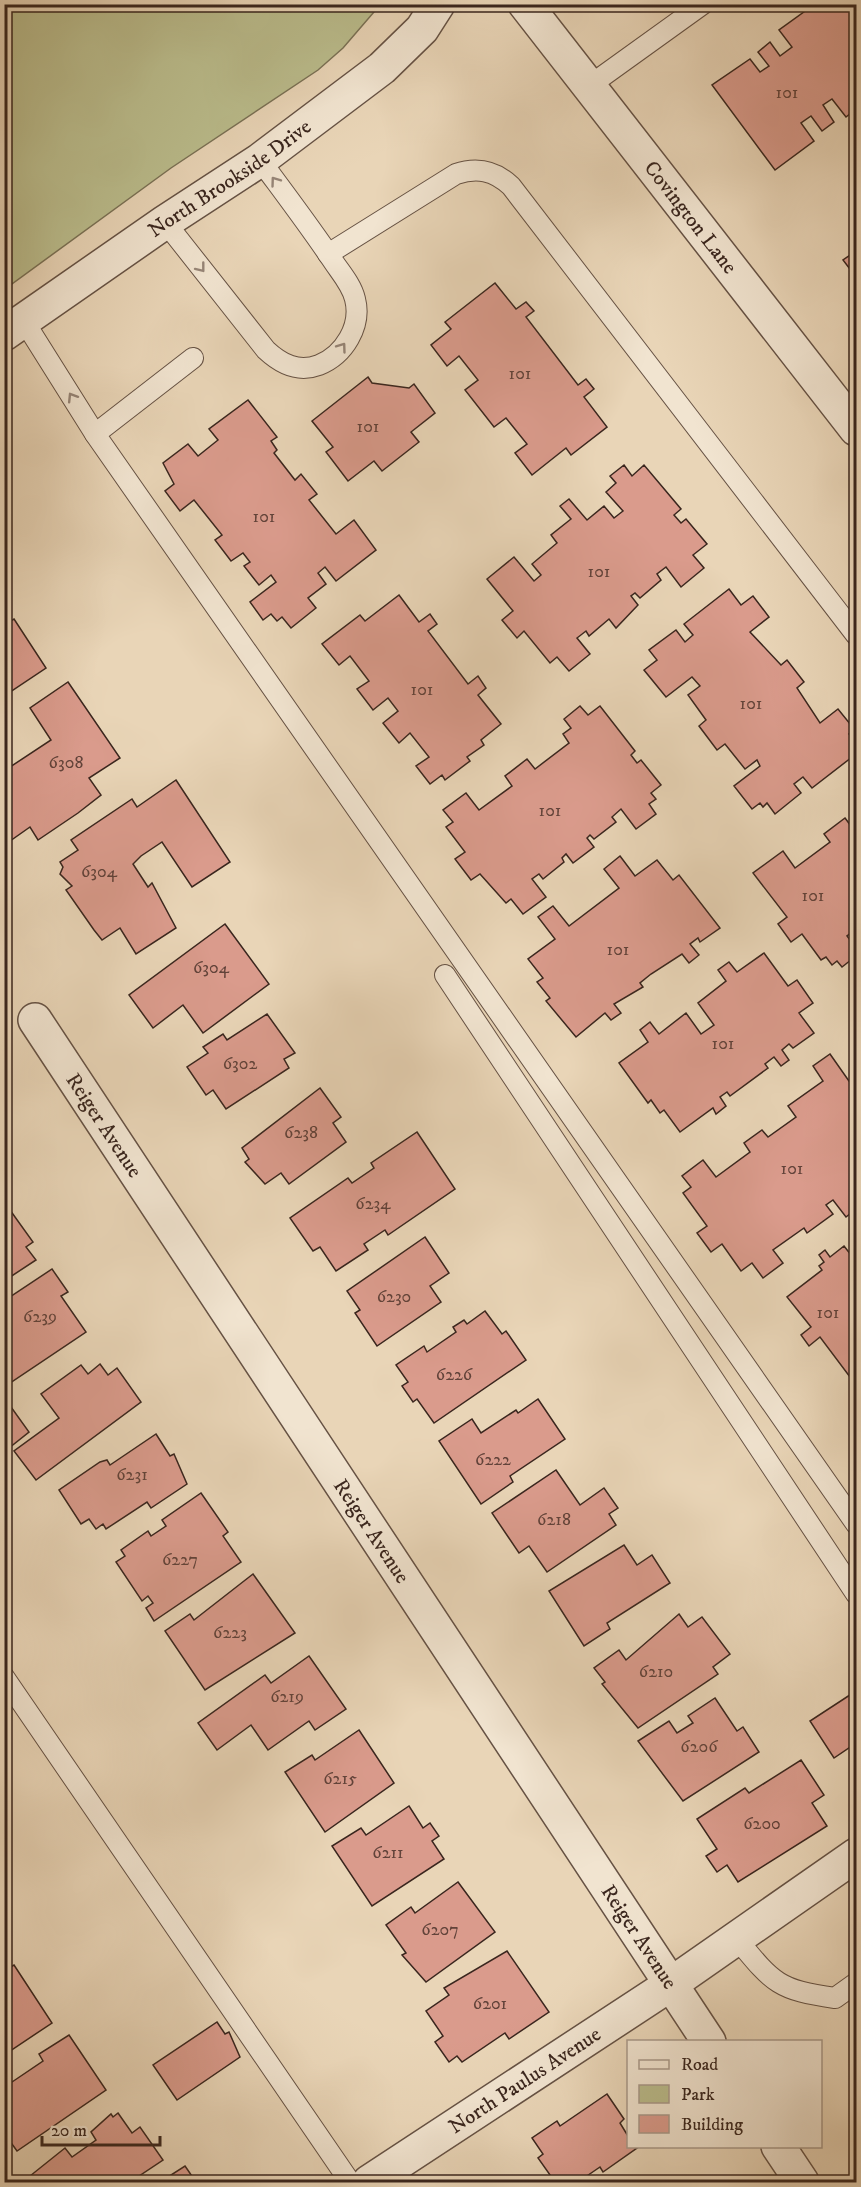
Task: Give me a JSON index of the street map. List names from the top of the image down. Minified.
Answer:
{"streets":{"street":["North Brookside Drive","Covington Lane","Reiger Avenue","North Paulus Avenue"]},"crossings":[["Reiger Avenue","North Paulus Avenue"]],"house_numbers":["101","101","101","101","101","101","101","6308","101","6304","101","101","6304","101","6302","6238","101","6234","6230","101","6239","6226","6222","6231","6218","6227","6223","6210","6219","6206","6215","6200","6211","6207","6201"],"legend":["Road","Park","Building"],"scale_bar":"20 m"}
